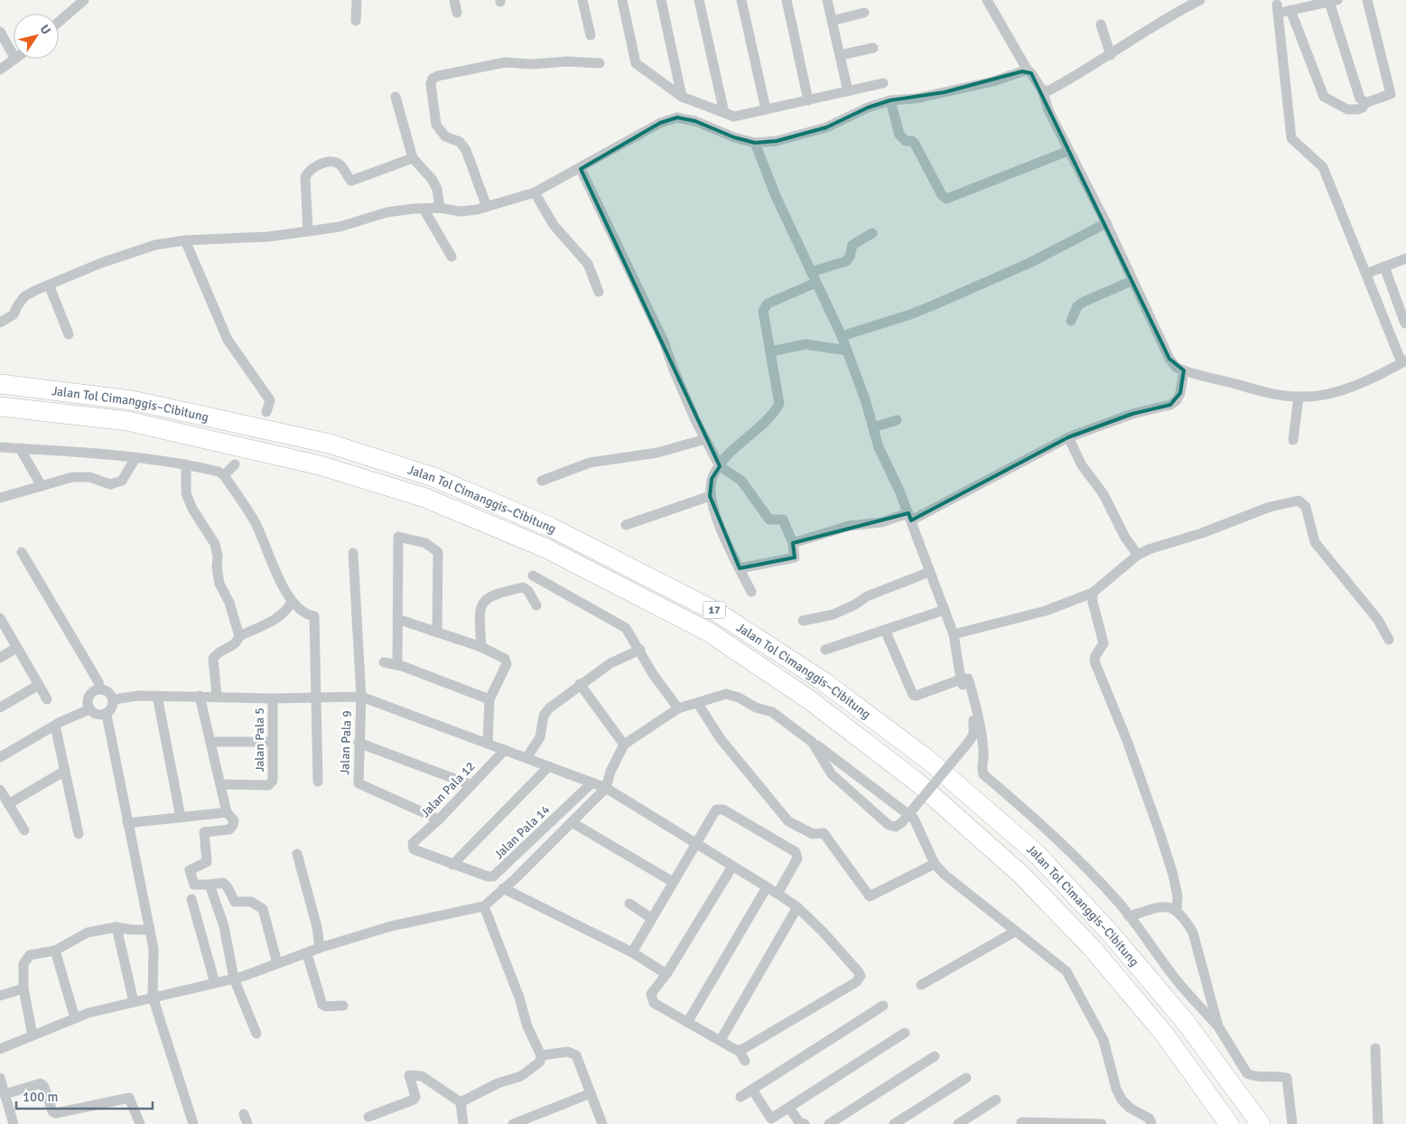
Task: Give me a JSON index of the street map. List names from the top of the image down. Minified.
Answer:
{"streets":{"highway":["Jalan Tol Cimanggis–Cibitung","17"],"street":["Jalan Pala 5","Jalan Pala 9","Jalan Pala 12","Jalan Pala 14"]},"crossings":[["Jalan Pala 9","Jalan Pala 12"],["Jalan Pala 12","Jalan Pala 14"]],"scale_bar":"100 m","north":"top right"}
